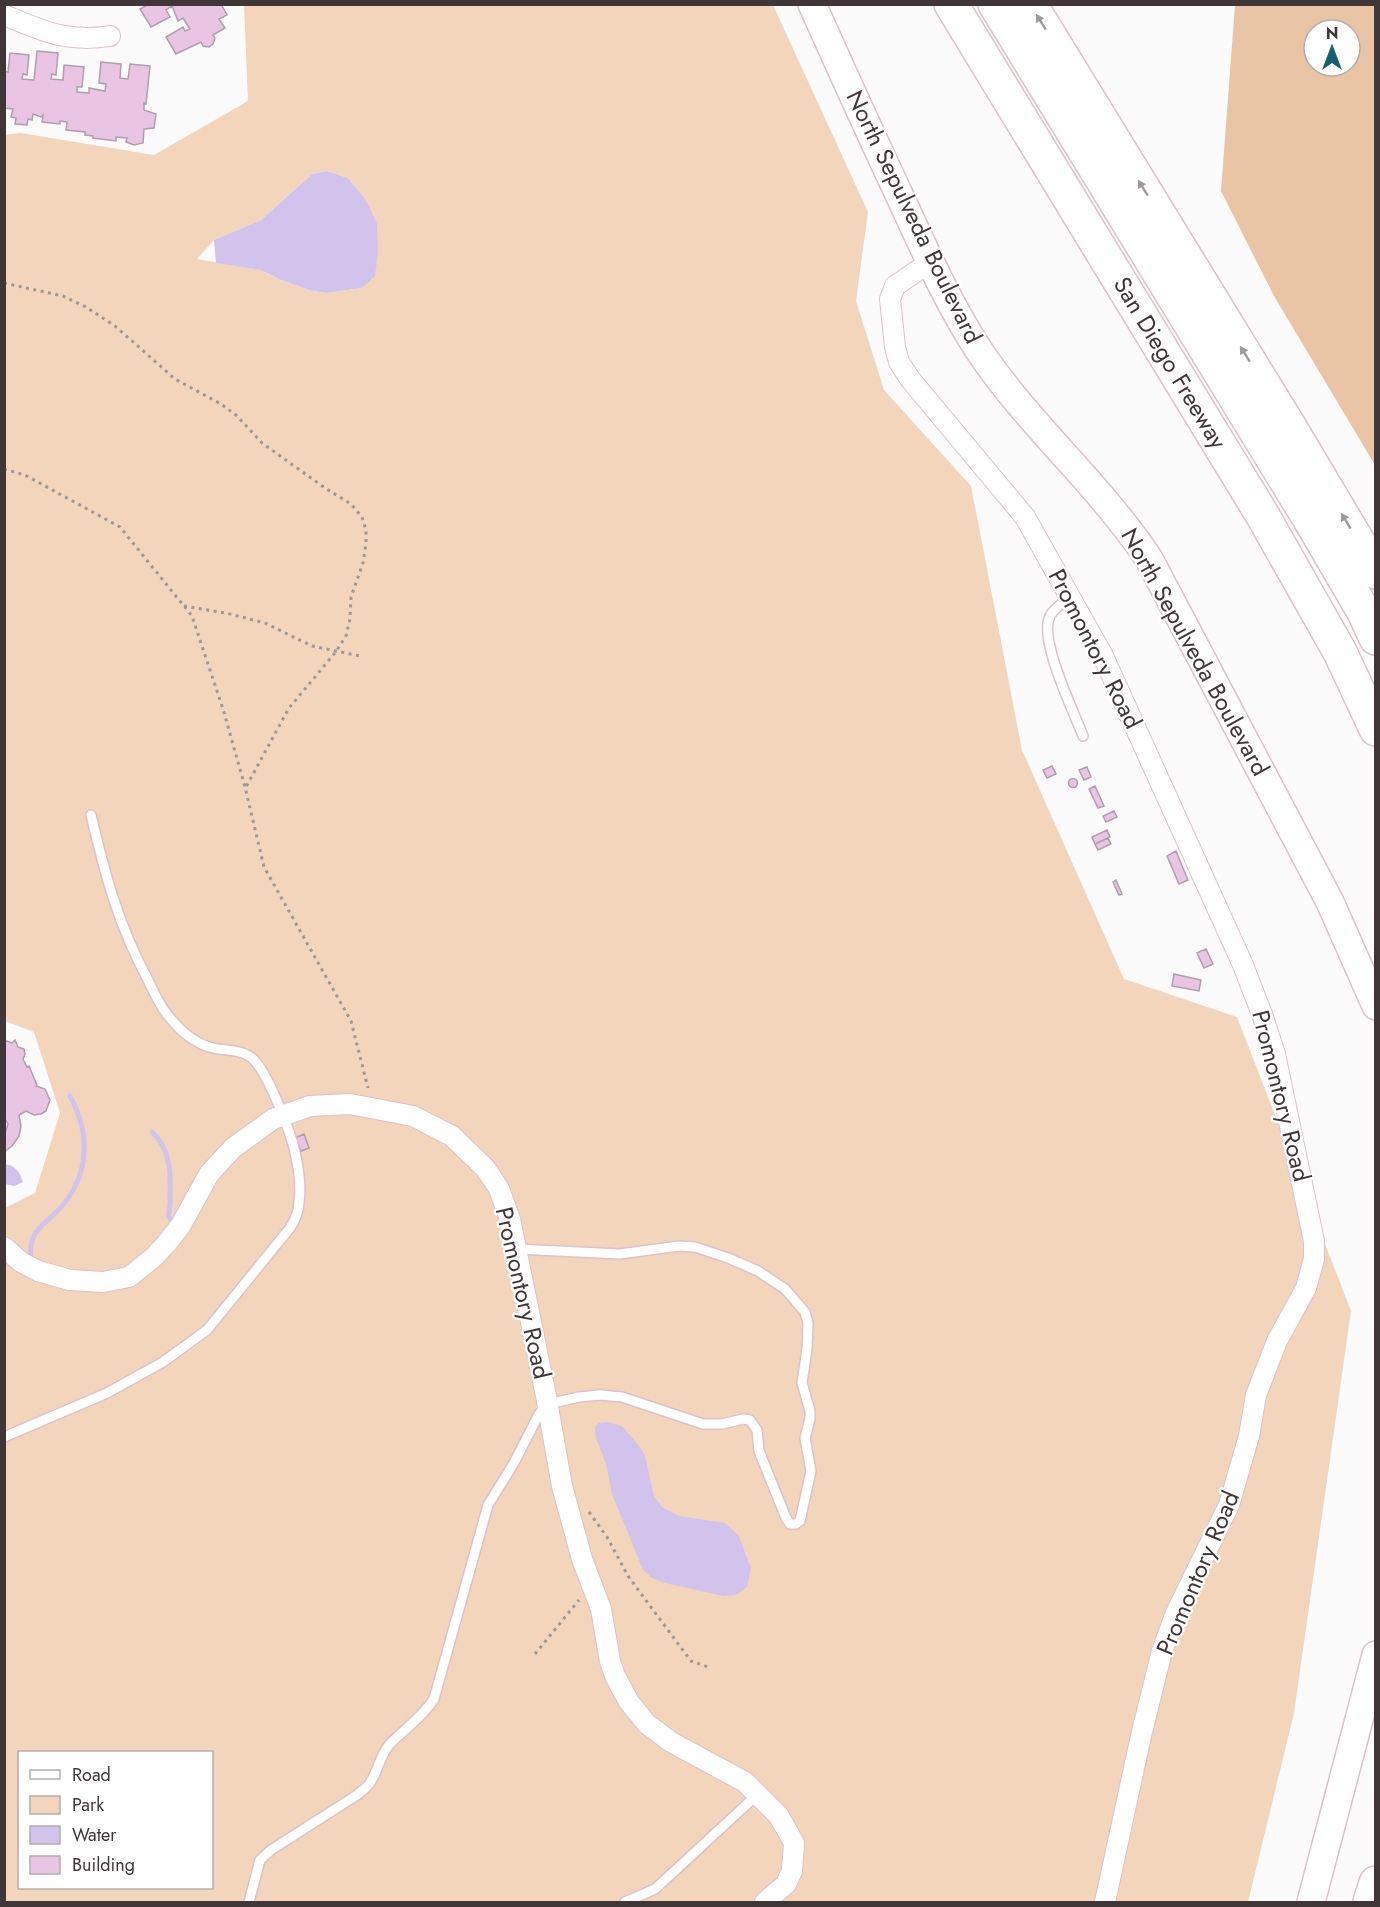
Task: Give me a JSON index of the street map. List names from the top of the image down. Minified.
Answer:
{"streets":{"highway":["San Diego Freeway"],"main road":["North Sepulveda Boulevard"],"street":["Promontory Road"]},"crossings":[["North Sepulveda Boulevard","Promontory Road"]],"legend":["Road","Park","Water","Building"],"north":"top"}
